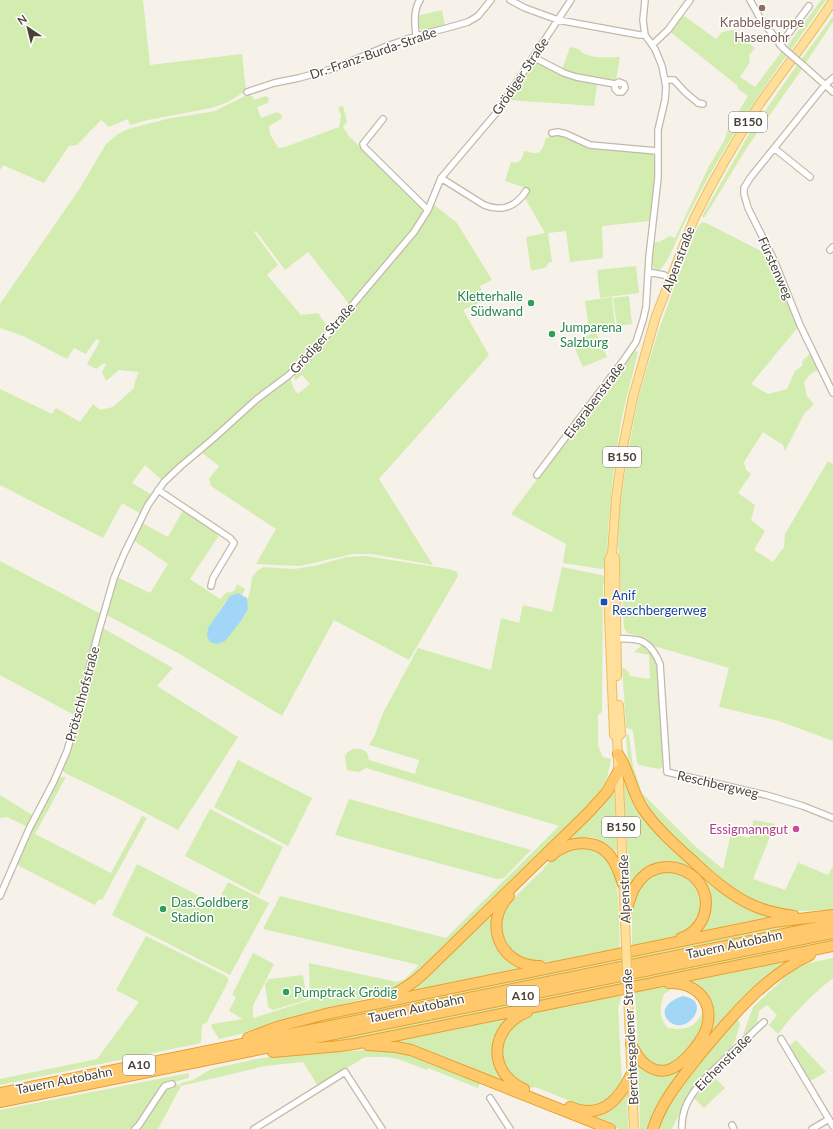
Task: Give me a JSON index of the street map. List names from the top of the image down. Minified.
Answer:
{"streets":{"highway":["Tauern Autobahn","A10"],"main road":["B150","Alpenstraße","Berchtesgadener Straße"],"street":["Dr.-Franz-Burda-Straße","Grödiger Straße","Fürstenweg","Eisgrabenstraße","Prötschhofstraße","Reschbergweg","Eichenstraße"]},"crossings":[["Grödiger Straße","Prötschhofstraße"],["Alpenstraße","Reschbergweg"],["Alpenstraße","Berchtesgadener Straße"]],"places":{"other":["Krabbelgruppe Hasenohr","Kletterhalle Südwand","Jumparena Salzburg","Essigmanngut","Das.Goldberg Stadion","Pumptrack Grödig"],"transit":["Anif Reschbergerweg"]},"north":"top left"}
